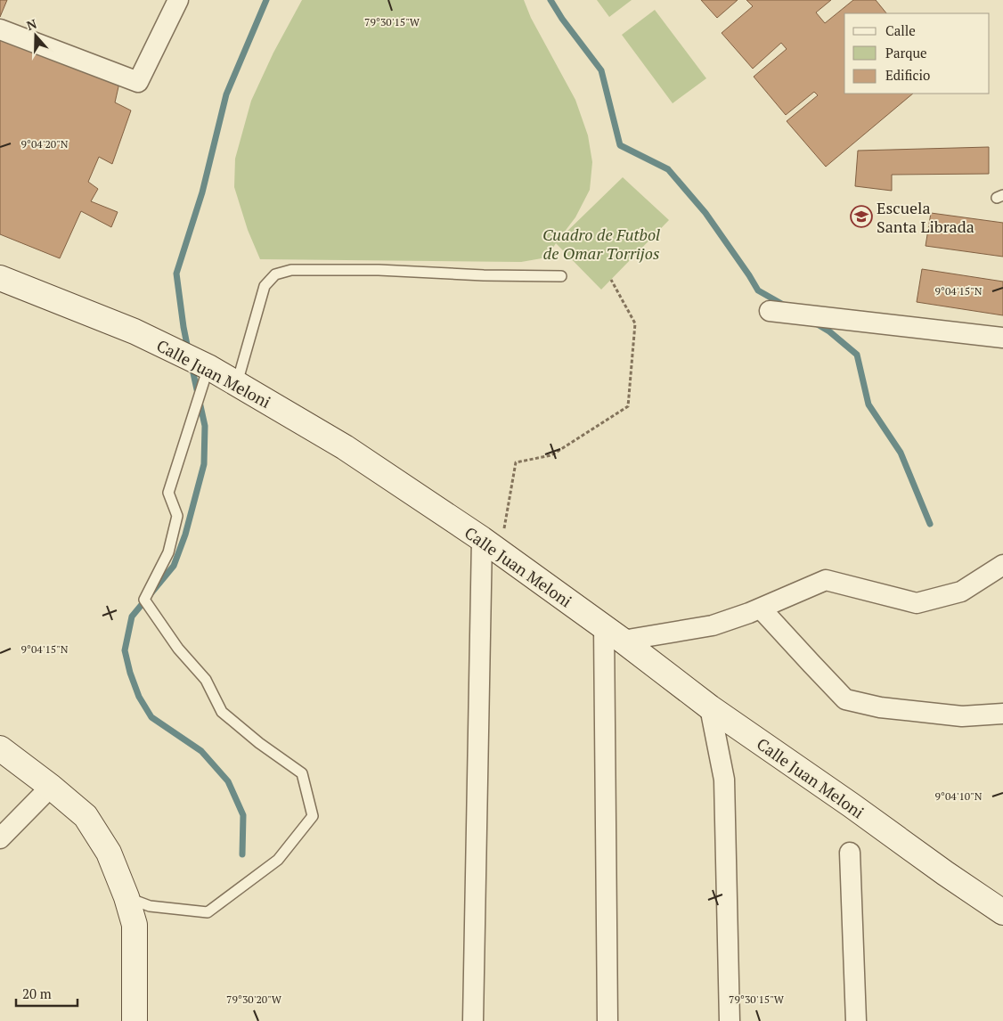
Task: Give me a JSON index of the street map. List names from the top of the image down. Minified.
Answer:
{"streets":{"main road":["Calle Juan Meloni"]},"parks":["Cuadro de Futbol de Omar Torrijos"],"places":{"school or university":["Escuela Santa Librada"]},"legend":["Calle","Parque","Edificio"],"scale_bar":"20 m","north":"top","coordinates":["79°30'15\"W","9°04'20\"N","9°04'15\"N","9°04'10\"N","79°30'20\"W"]}
